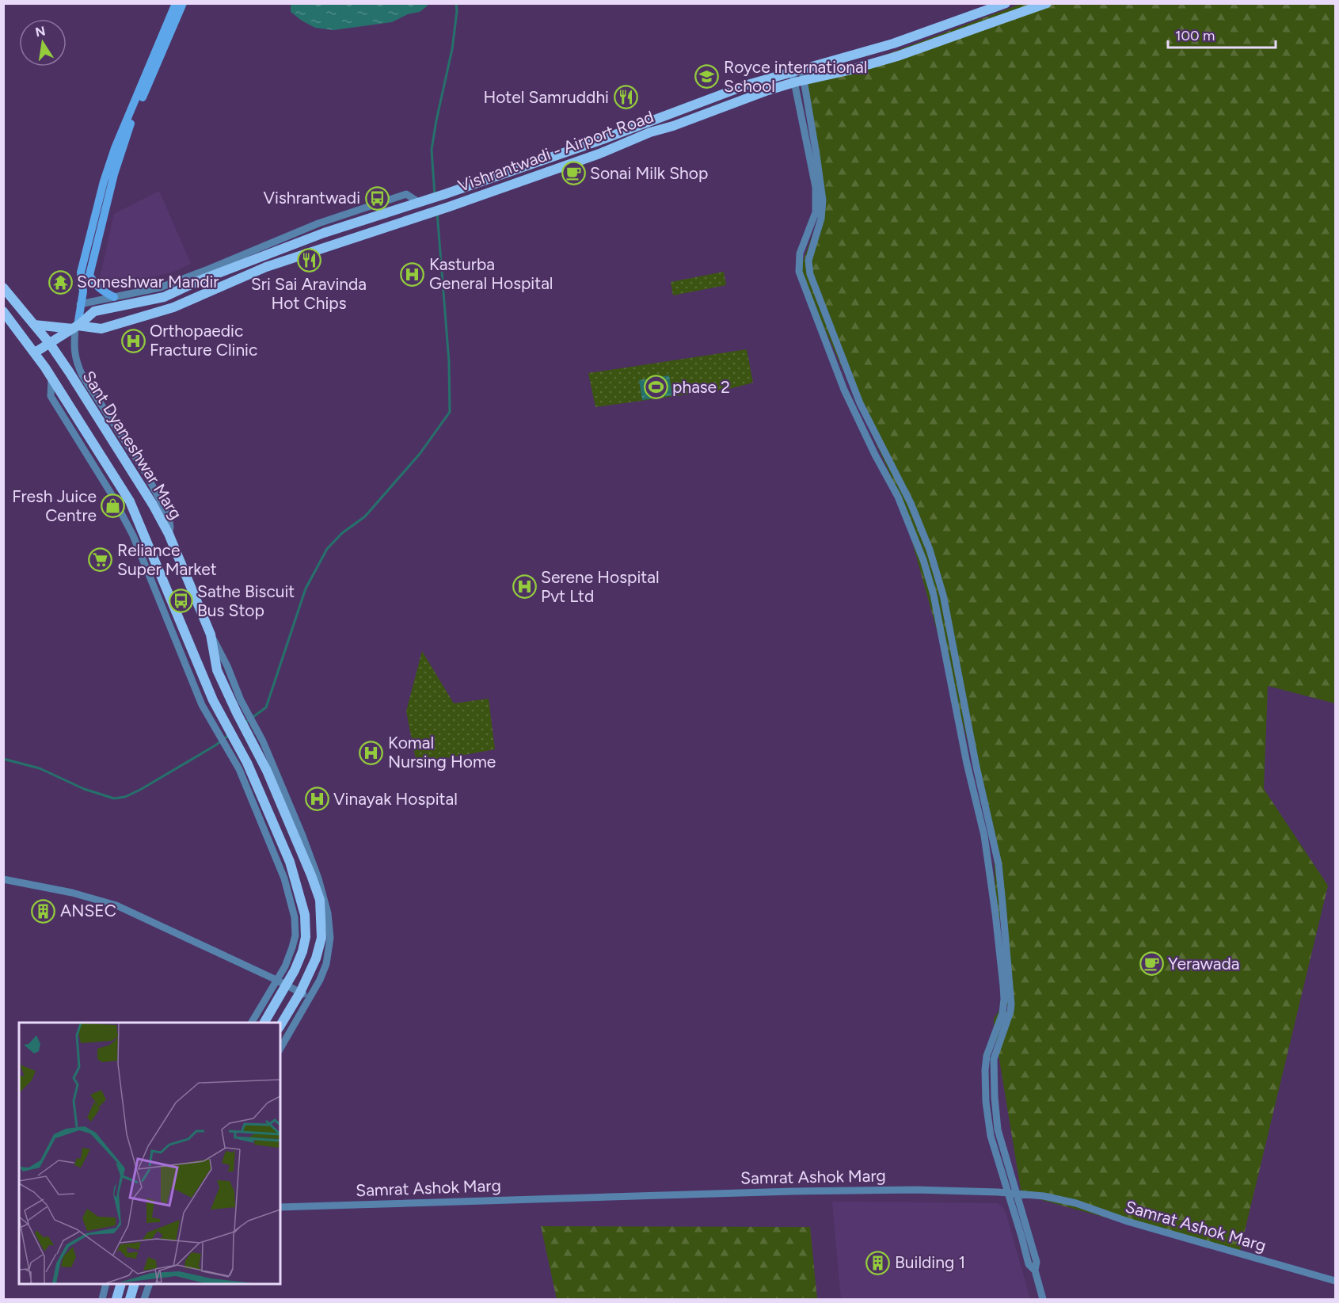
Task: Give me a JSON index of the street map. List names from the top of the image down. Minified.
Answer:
{"streets":{"main road":["Vishrantwadi - Airport Road","Sant Dyaneshwar Marg"],"street":["Samrat Ashok Marg"]},"crossings":[["Vishrantwadi - Airport Road","Sant Dyaneshwar Marg"]],"places":{"school or university":["Royce international School"],"restaurant":["Hotel Samruddhi","Sri Sai Aravinda Hot Chips"],"cafe":["Sonai Milk Shop","Yerawada"],"bus stop":["Vishrantwadi","Sathe Biscuit Bus Stop"],"hospital":["Kasturba General Hospital","Orthopaedic Fracture Clinic","Serene Hospital Pvt Ltd","Komal Nursing Home","Vinayak Hospital"],"temple":["Someshwar Mandir"],"sports":["phase 2"],"shop":["Fresh Juice Centre"],"supermarket":["Reliance Super Market"],"building":["ANSEC","Building 1"]},"scale_bar":"100 m","north":"top"}
